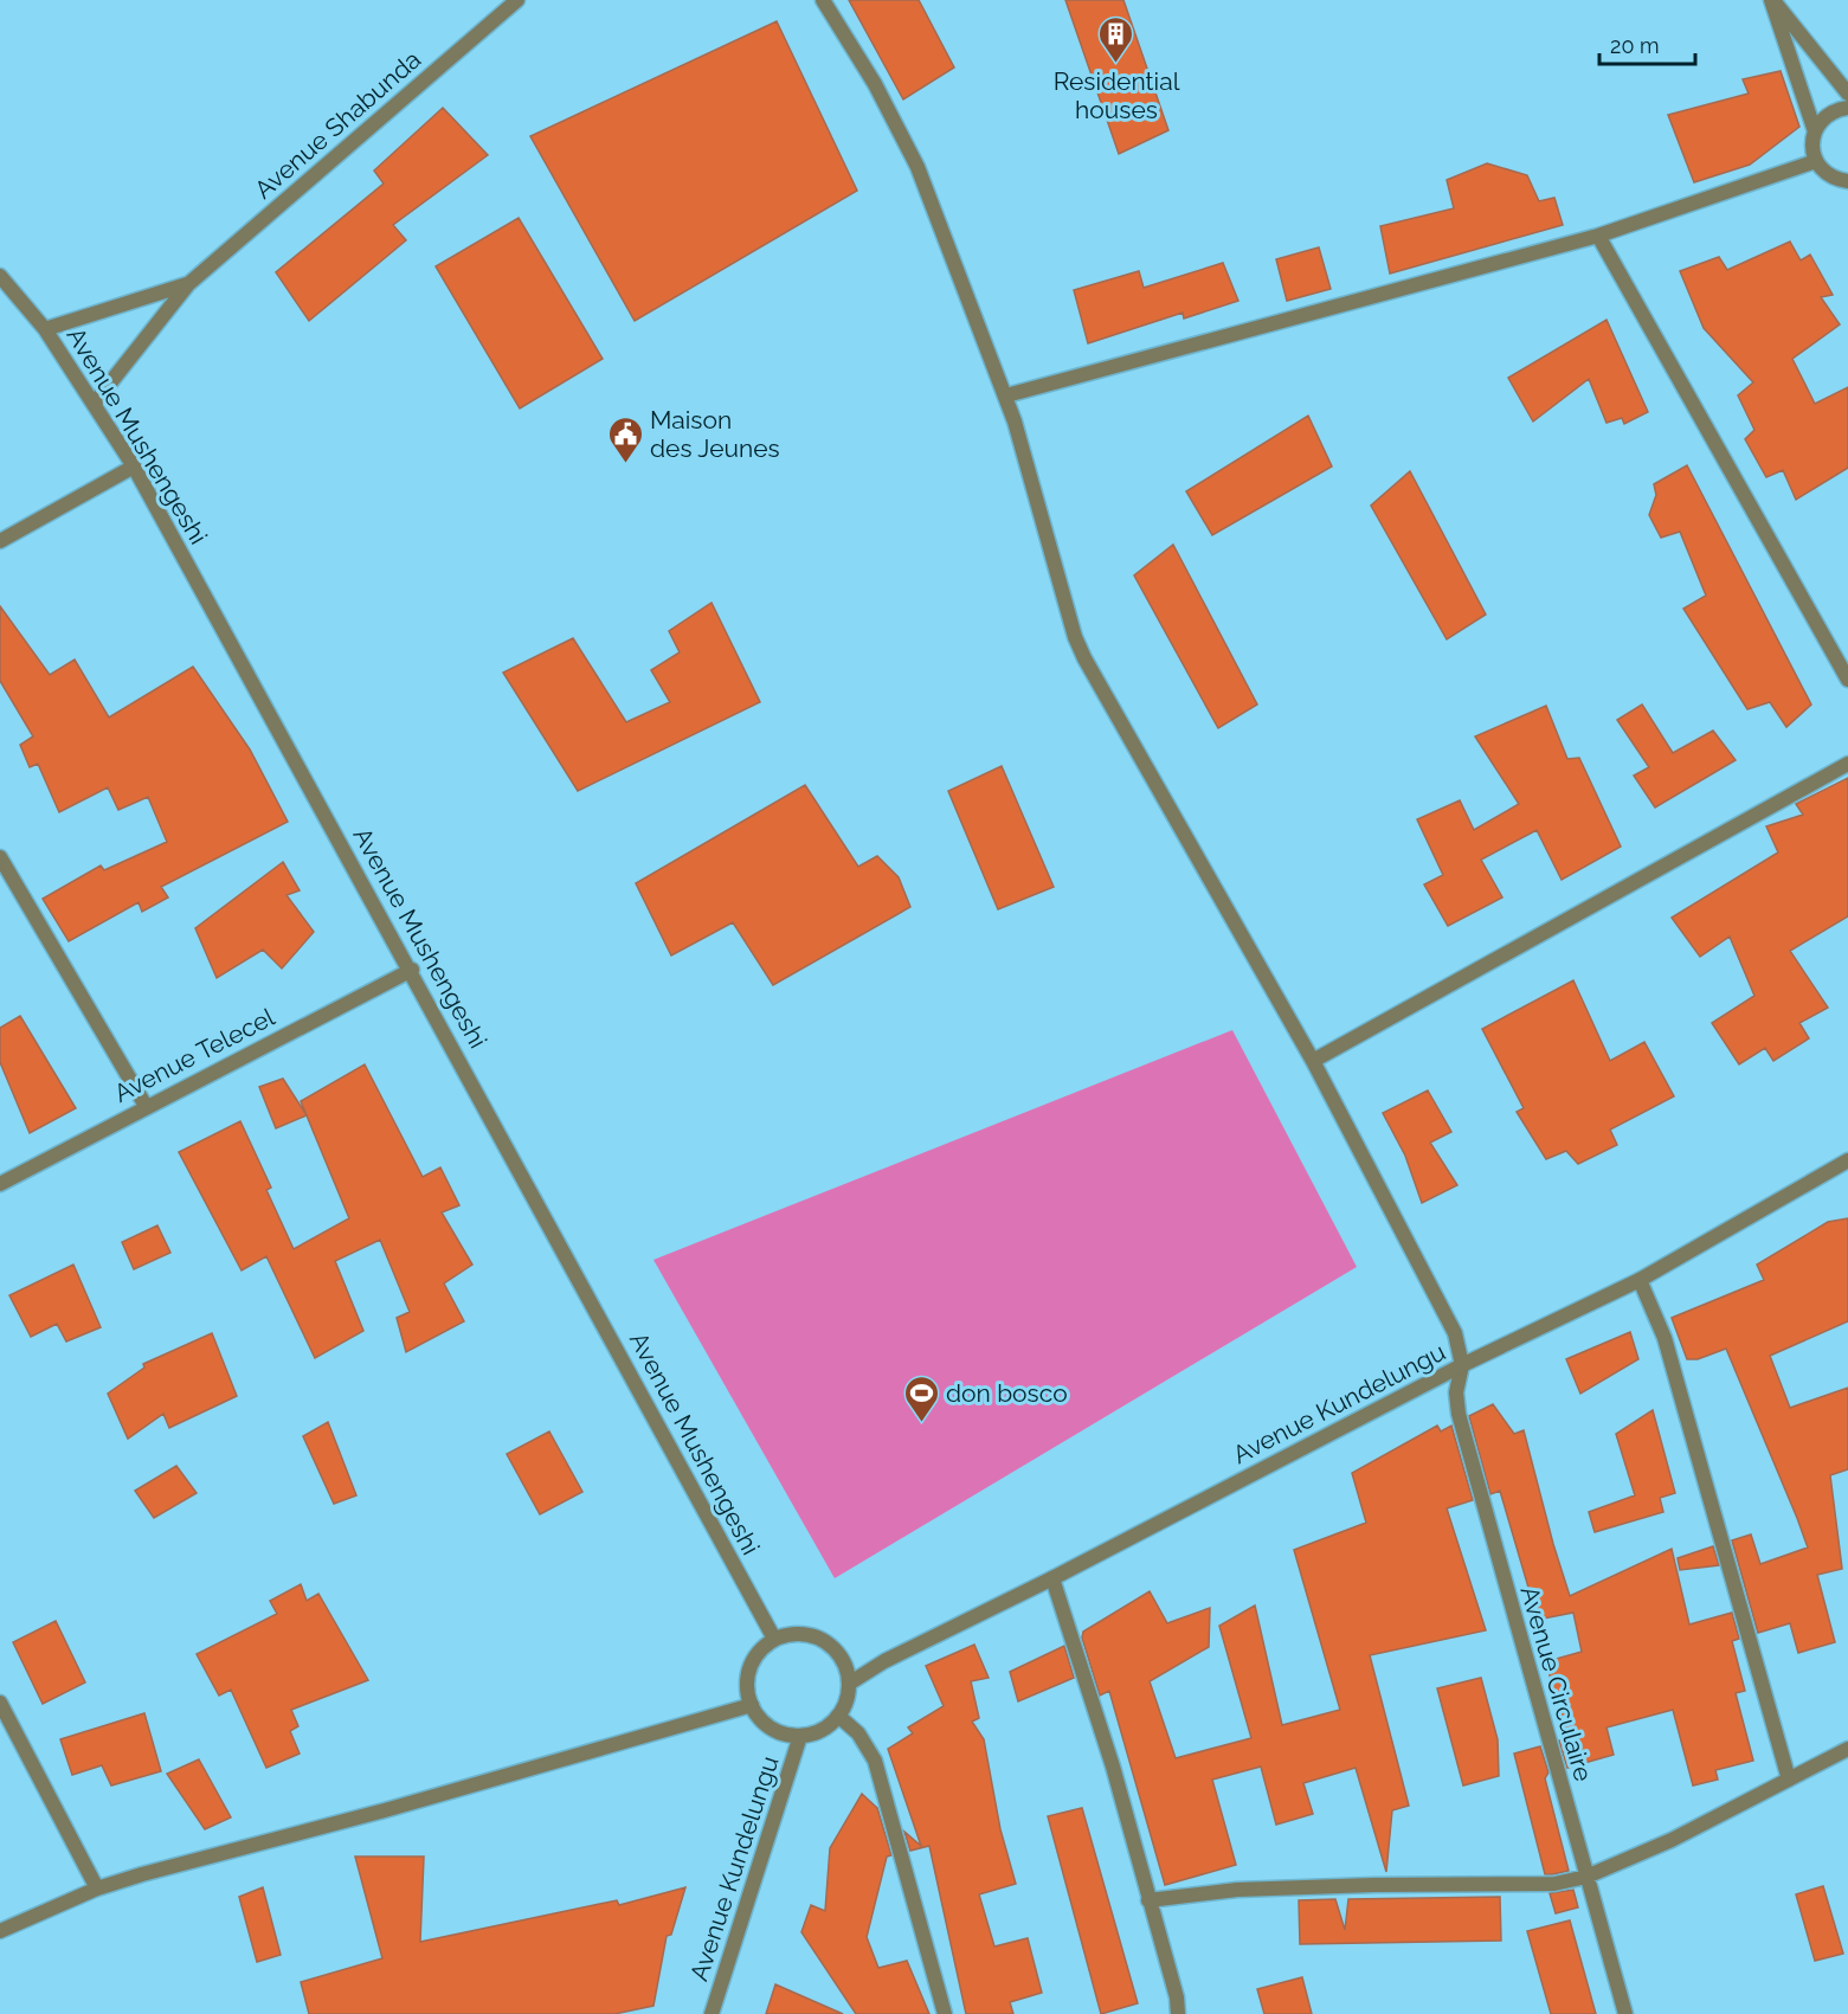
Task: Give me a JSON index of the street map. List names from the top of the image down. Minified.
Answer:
{"streets":{"street":["Avenue Shabunda","Avenue Mushengeshi","Avenue Telecel","Avenue Kundelungu","Avenue Circulaire"]},"crossings":[["Avenue Mushengeshi","Avenue Telecel"],["Avenue Mushengeshi","Avenue Kundelungu"],["Avenue Kundelungu","Avenue Circulaire"]],"places":{"building":["Residential houses"],"public building":["Maison des Jeunes"],"sports":["don bosco"]},"scale_bar":"20 m"}
